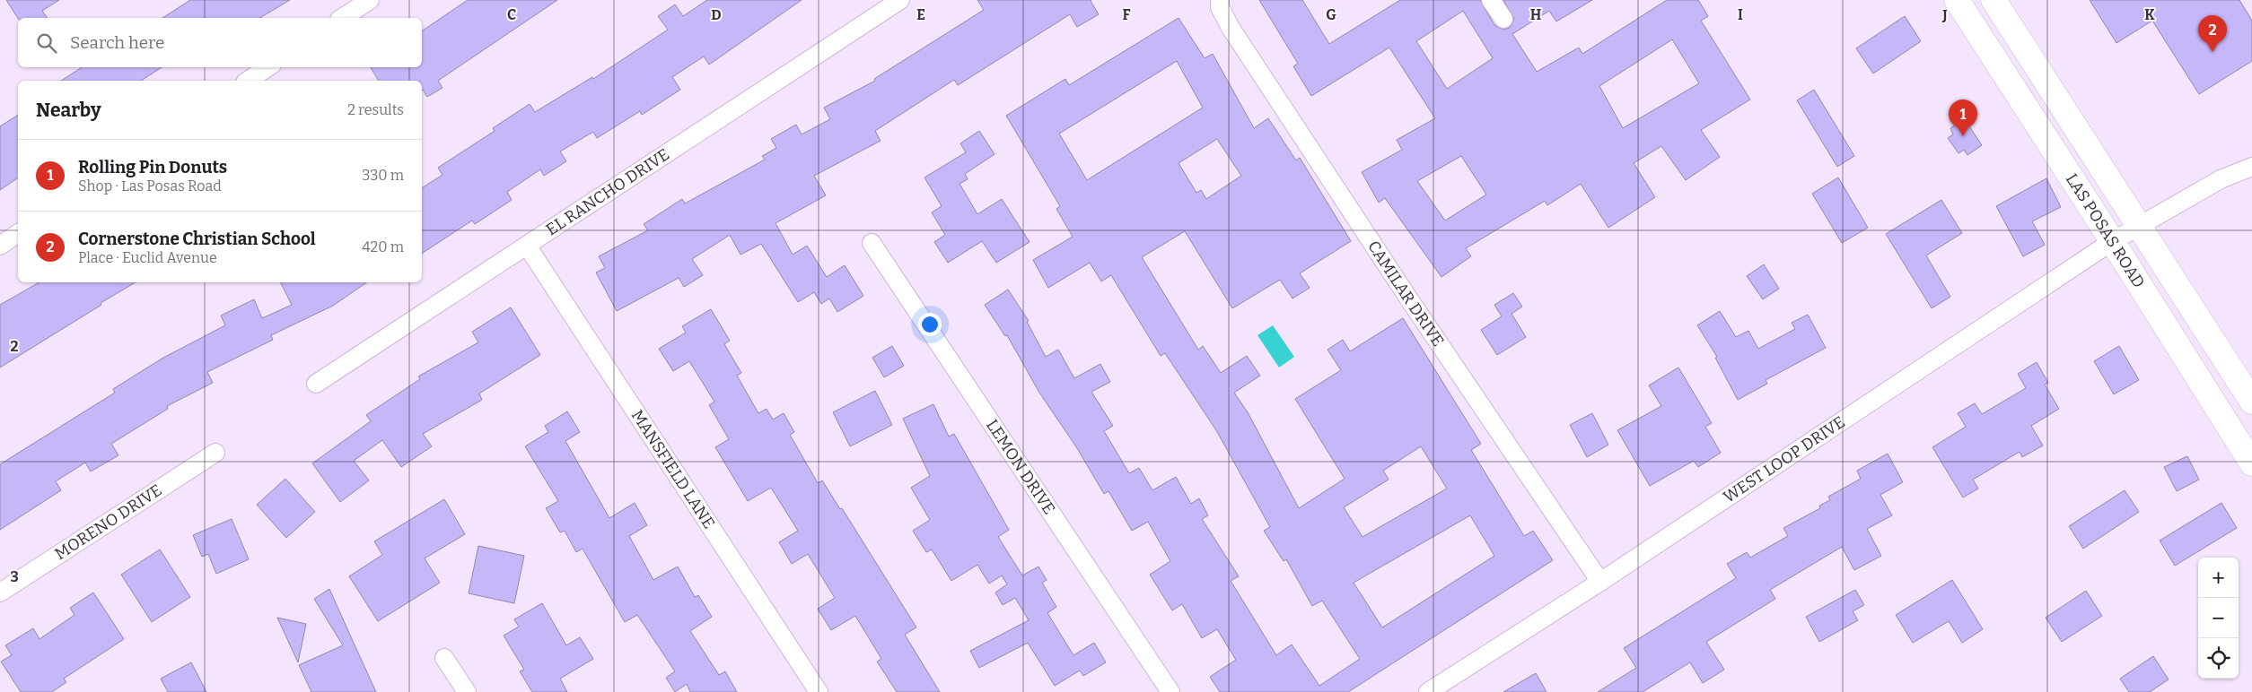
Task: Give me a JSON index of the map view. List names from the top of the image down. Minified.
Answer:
{"streets":{"main road":["LAS POSAS ROAD"],"street":["EL RANCHO DRIVE","CAMILAR DRIVE","WEST LOOP DRIVE","LEMON DRIVE","MANSFIELD LANE","MORENO DRIVE"]},"crossings":[["EL RANCHO DRIVE","MANSFIELD LANE"],["LAS POSAS ROAD","WEST LOOP DRIVE"],["CAMILAR DRIVE","WEST LOOP DRIVE"]],"page":{"pins":["2","1"],"search":"Search here","heading":["Nearby","2 results"],"list":[{"mark":"1","name":"Rolling Pin Donuts","note":"Shop · Las Posas Road","value":"330 m"},{"mark":"2","name":"Cornerstone Christian School","note":"Place · Euclid Avenue","value":"420 m"}],"map_buttons":["+","−"]},"grid":{"columns":["C","D","E","F","G","H","I","J","K"],"rows":["2","3"]}}
